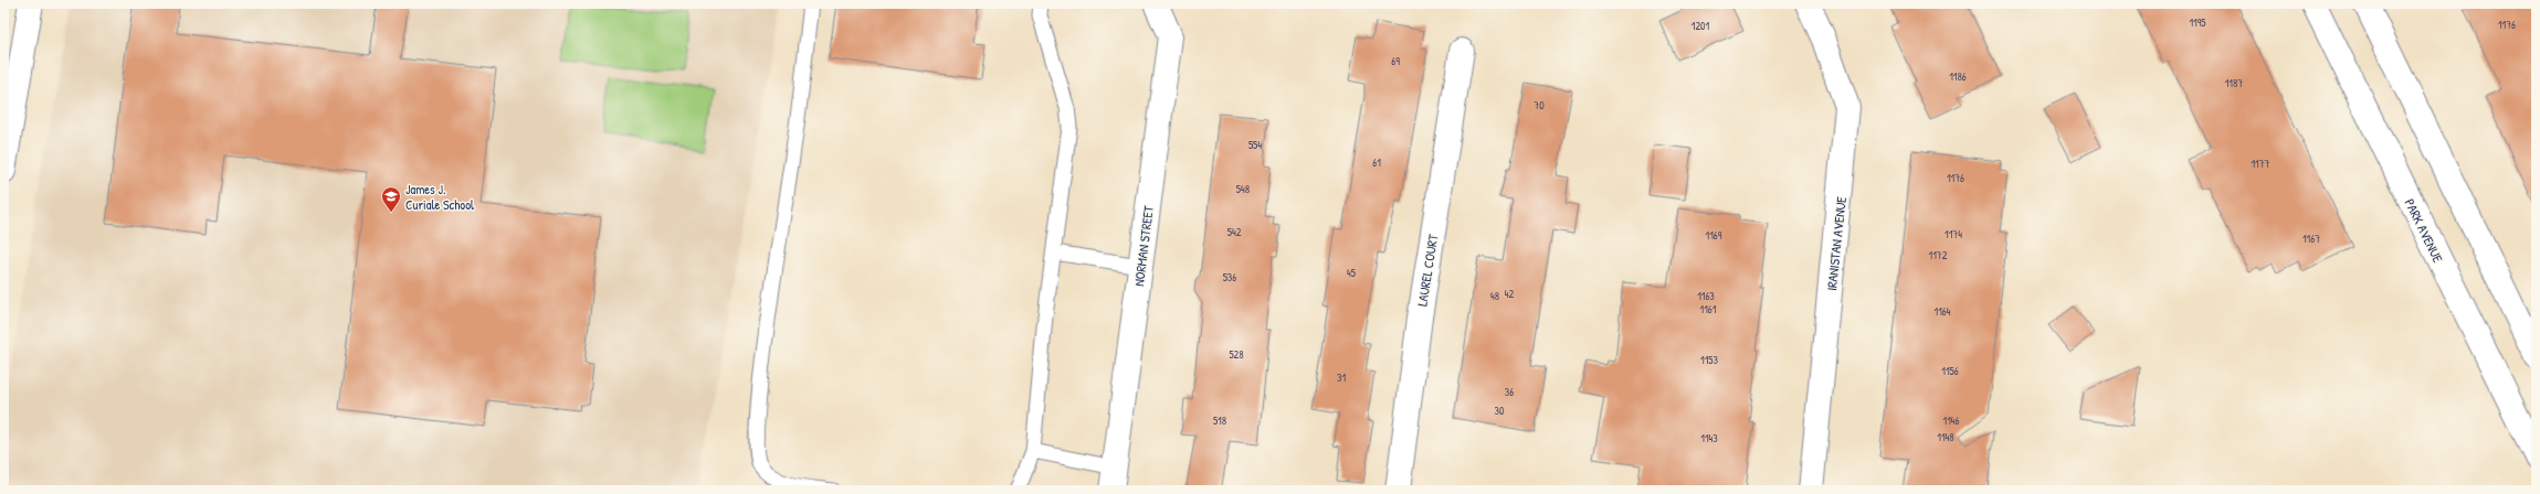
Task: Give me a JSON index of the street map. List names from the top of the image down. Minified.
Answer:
{"streets":{"street":["PARK AVENUE","IRANISTAN AVENUE","NORMAN STREET","LAUREL COURT"]},"places":{"school or university":["James J. Curiale School"]},"house_numbers":["1195","1176","1201","69","1186","1187","70","554","61","1177","1176","548","542","1174","1169","1167","1172","45","536","42","48","1163","1161","1164","528","1153","1156","31","36","30","518","1146","1148","1143"]}
